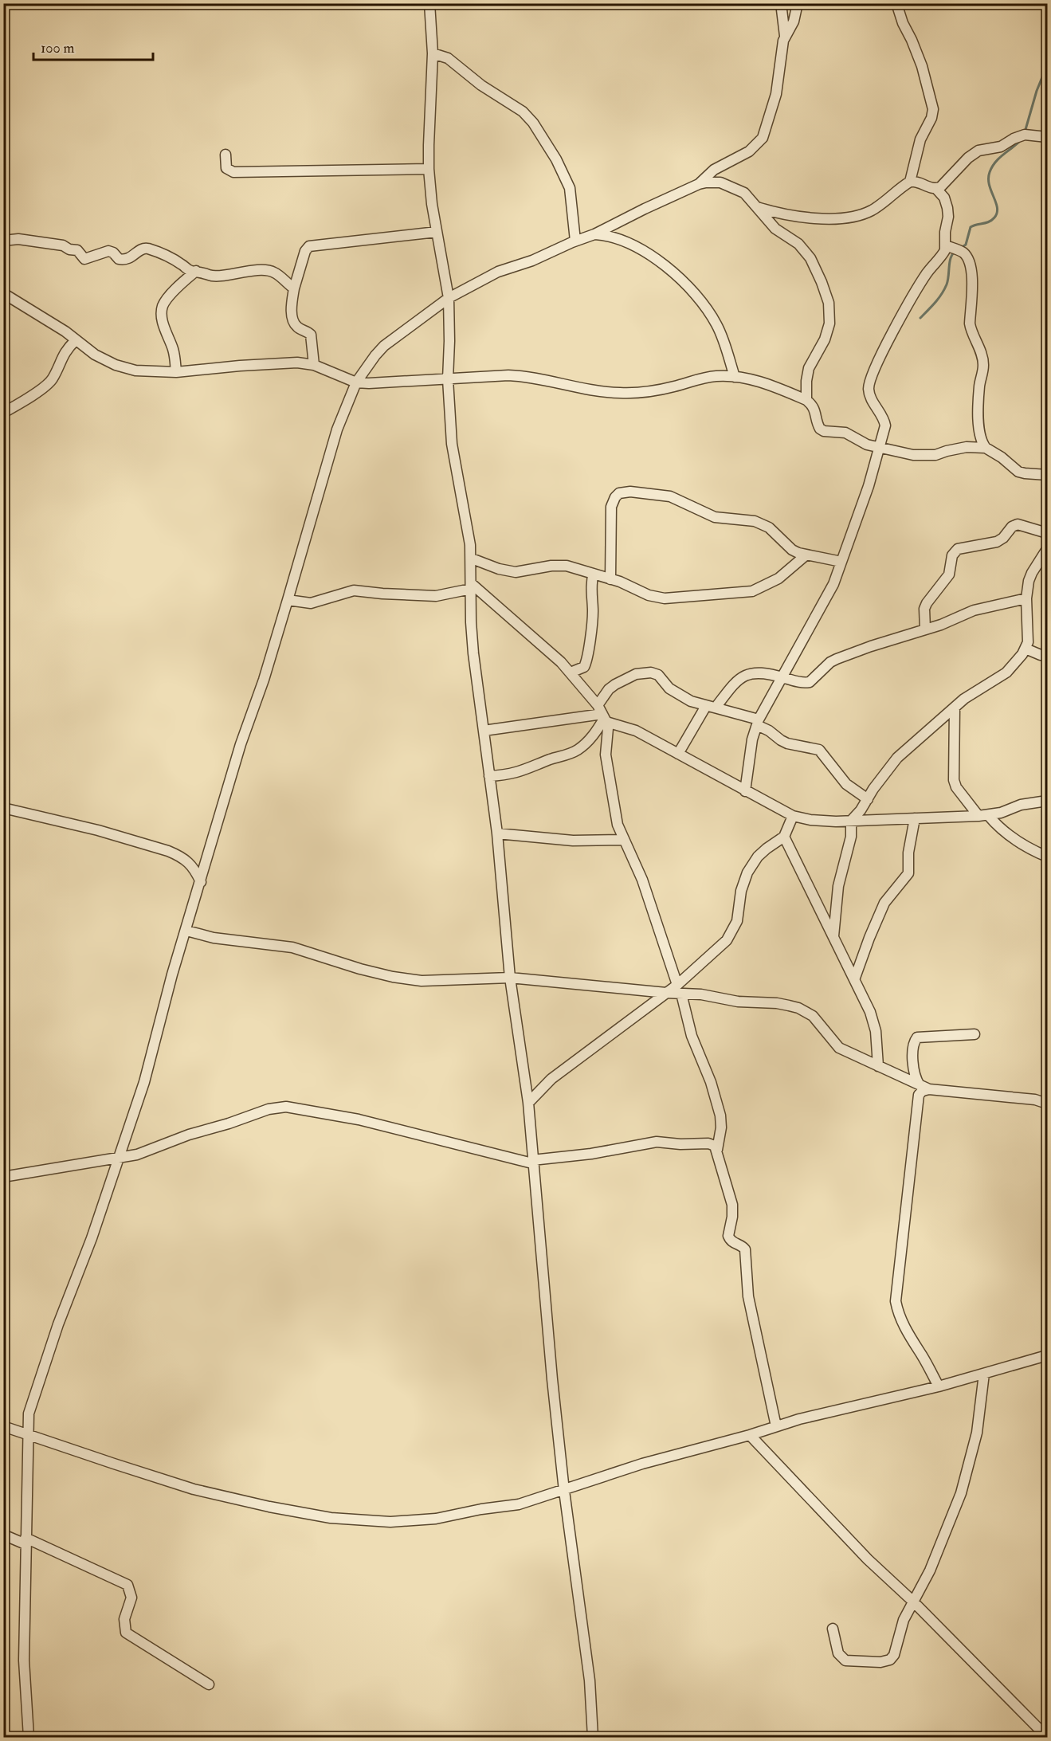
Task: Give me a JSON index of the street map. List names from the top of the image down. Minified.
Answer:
{"scale_bar":"100 m"}
